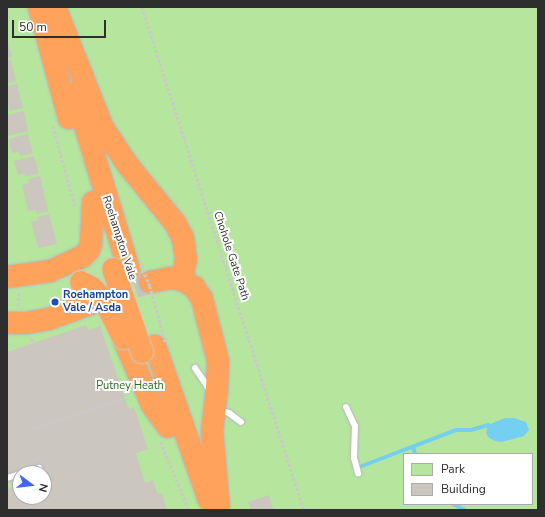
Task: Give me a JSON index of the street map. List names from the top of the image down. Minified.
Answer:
{"streets":{"highway":["Roehampton Vale"],"path":["Chohole Gate Path"]},"parks":["Putney Heath"],"places":["Roehampton Vale / Asda"],"legend":["Park","Building"],"scale_bar":"50 m","north":"right"}
